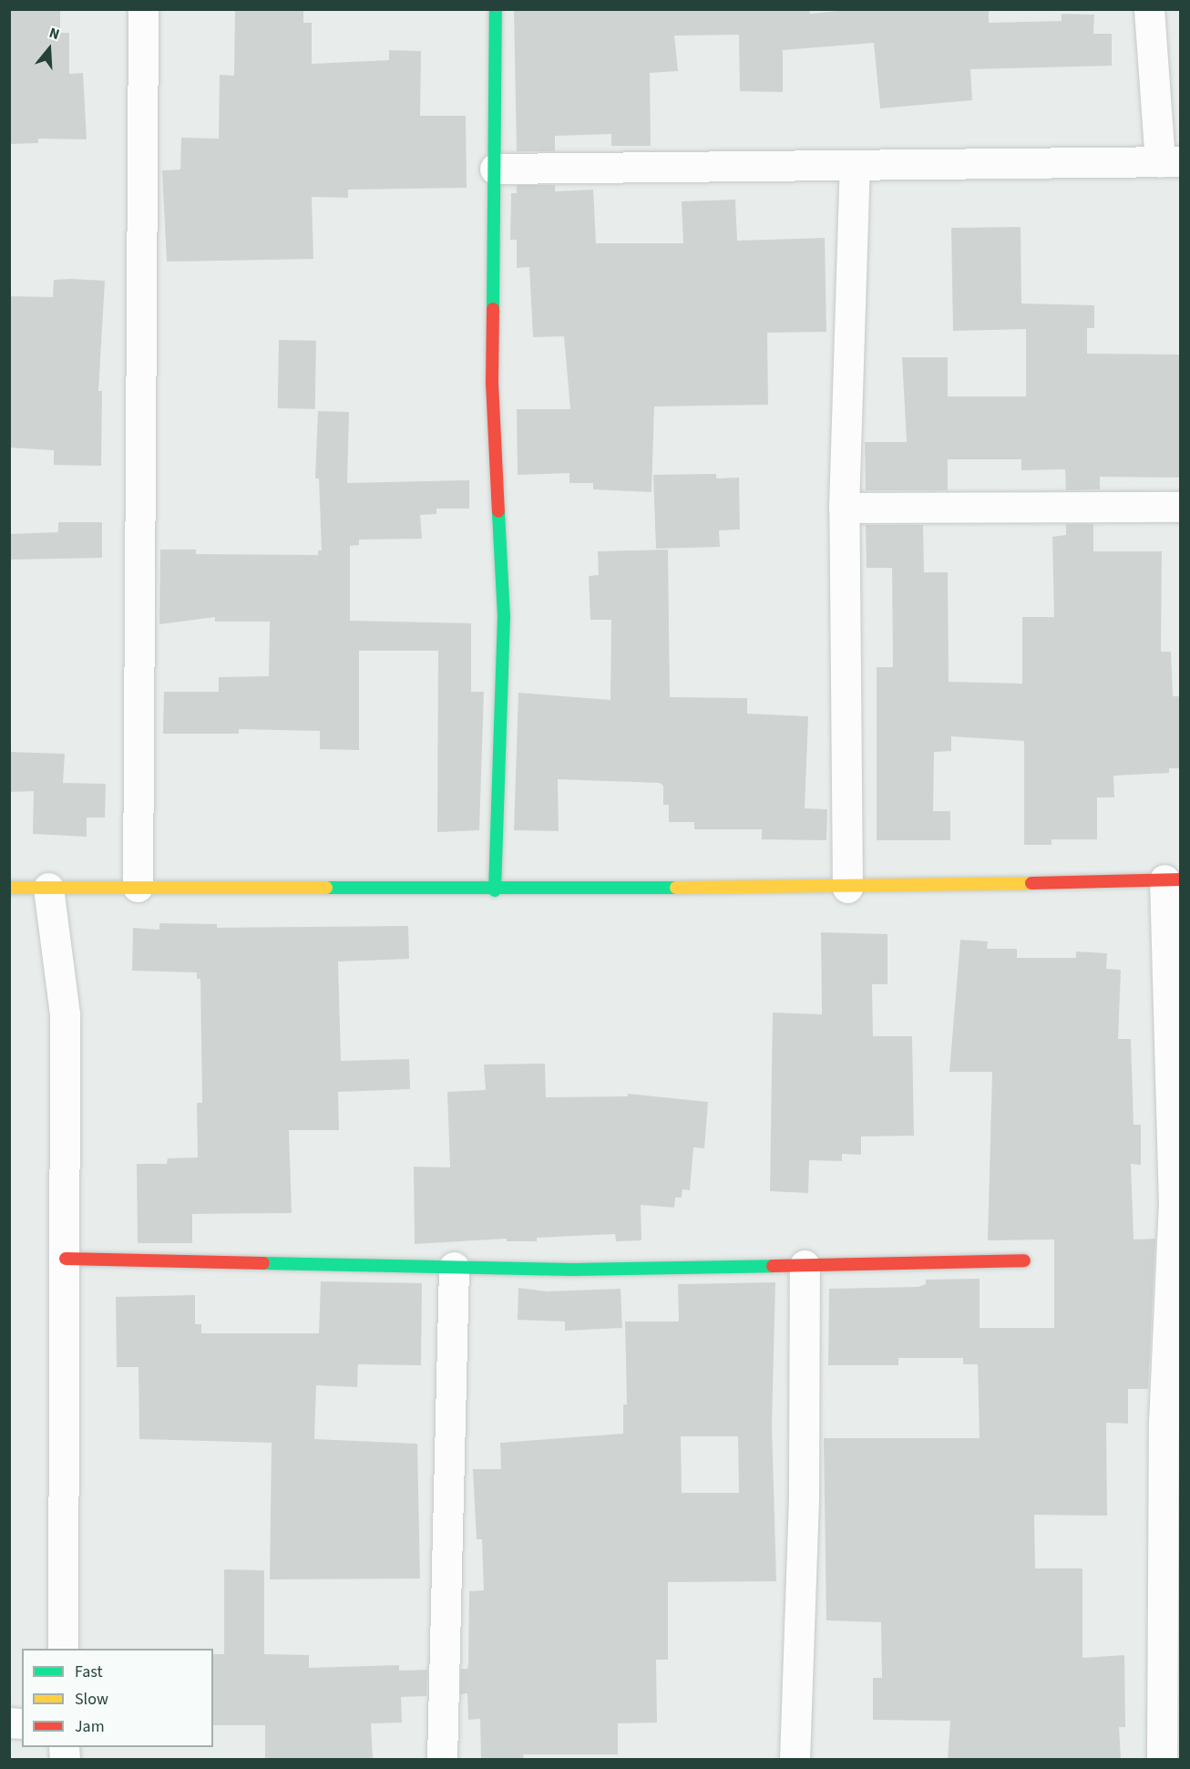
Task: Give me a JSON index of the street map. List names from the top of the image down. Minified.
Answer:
{"legend":["Fast","Slow","Jam"],"north":"top"}
